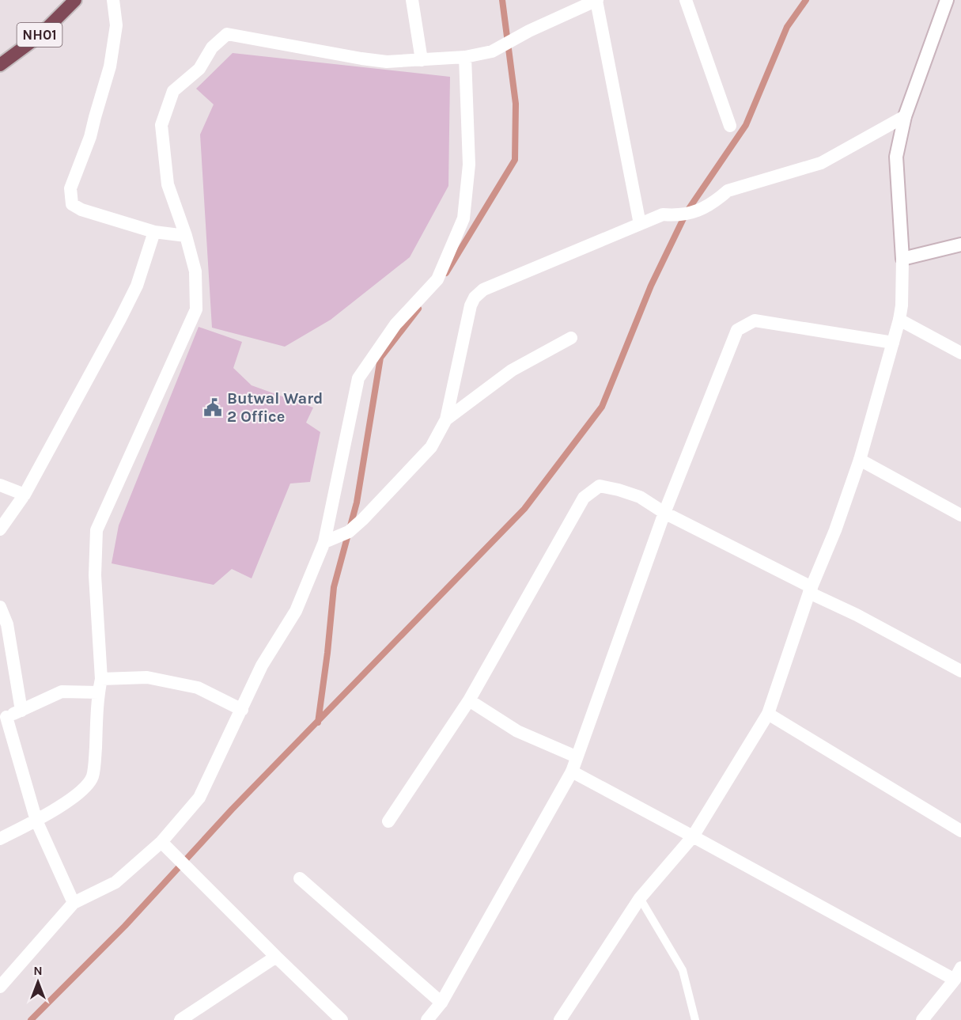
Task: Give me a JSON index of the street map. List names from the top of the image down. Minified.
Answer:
{"streets":{"highway":["NH01"]},"places":{"public building":["Butwal Ward 2 Office"]},"north":"top"}
